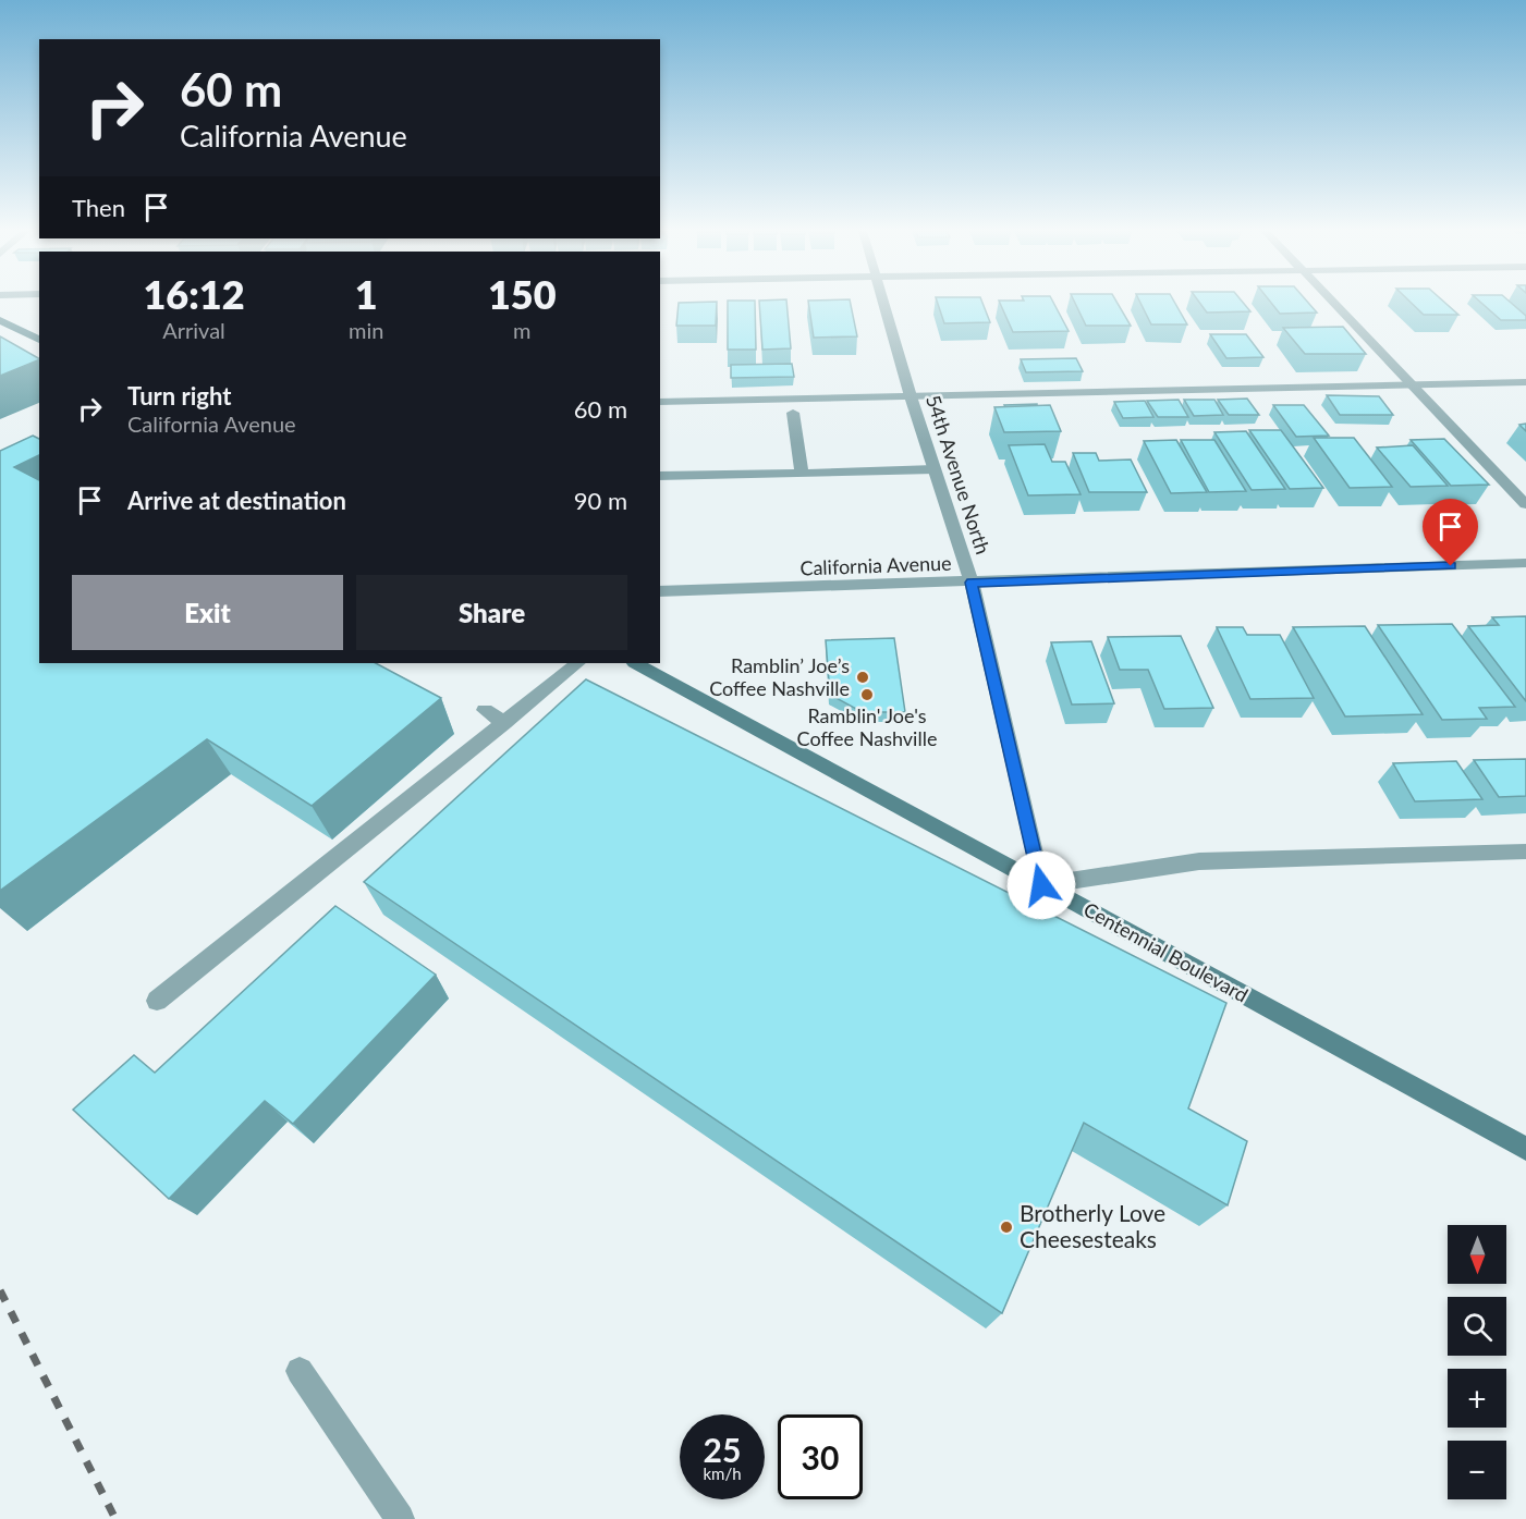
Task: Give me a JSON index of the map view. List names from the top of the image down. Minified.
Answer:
{"streets":{"main road":["Centennial Boulevard"],"street":["54th Avenue North","California Avenue"]},"crossings":[["54th Avenue North","California Avenue"],["54th Avenue North","Centennial Boulevard"]],"places":["Ramblin’ Joe’s Coffee Nashville","Ramblin' Joe's Coffee Nashville","Brotherly Love Cheesesteaks"],"north":"bottom","page":{"turn":["60 m","California Avenue"],"then":"Then","eta":["16:12","Arrival","1","min","150","m"],"list":[{"name":"Turn right","note":"California Avenue","value":"60 m"},{"name":"Arrive at destination","value":"90 m"}],"buttons":["Exit","Share"],"map_buttons":["+","−"],"speed":"25 km/h","limit":"30"}}
